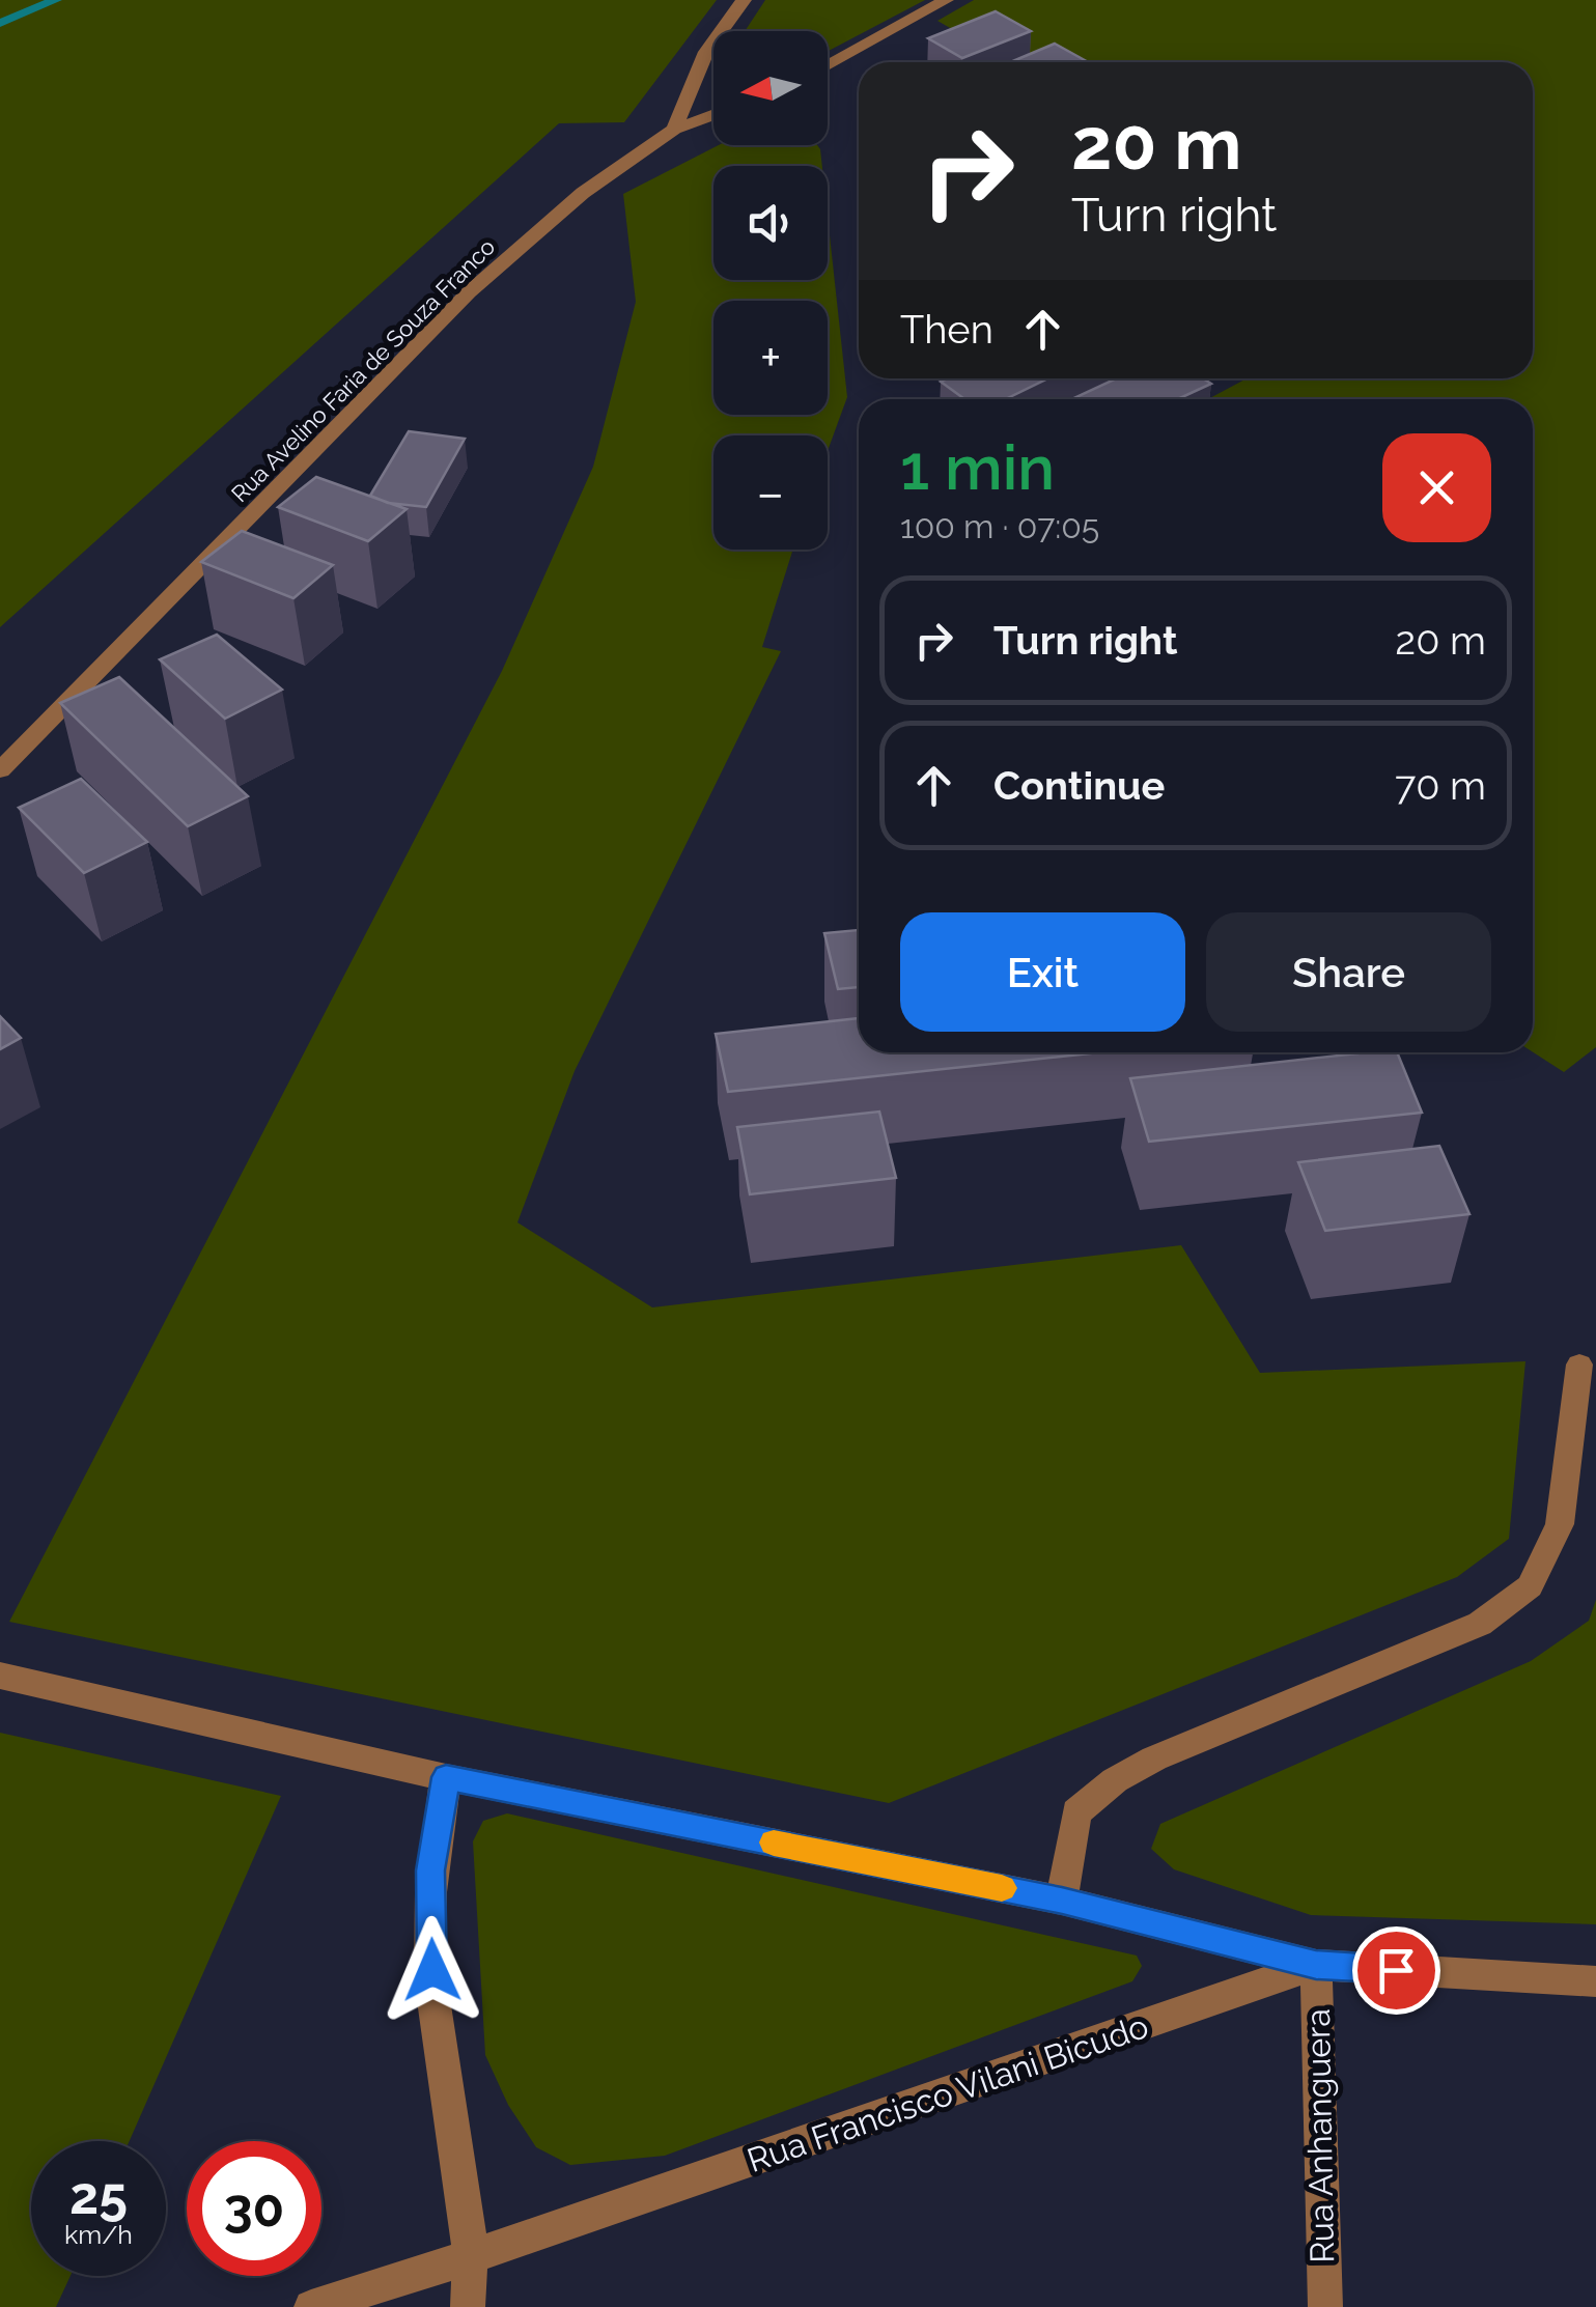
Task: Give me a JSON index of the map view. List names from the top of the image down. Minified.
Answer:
{"streets":{"street":["Rua Avelino Faria de Souza Franco","Rua Francisco Vilani Bicudo","Rua Anhanguera"]},"crossings":[["Rua Francisco Vilani Bicudo","Rua Anhanguera"]],"north":"left","page":{"map_buttons":["+","−"],"turn":["20 m","Turn right"],"then":"Then","heading":["1 min","100 m · 07:05"],"list":[{"name":"Turn right","value":"20 m"},{"name":"Continue","value":"70 m"}],"buttons":["Exit","Share"],"speed":"25 km/h","limit":"30"}}
